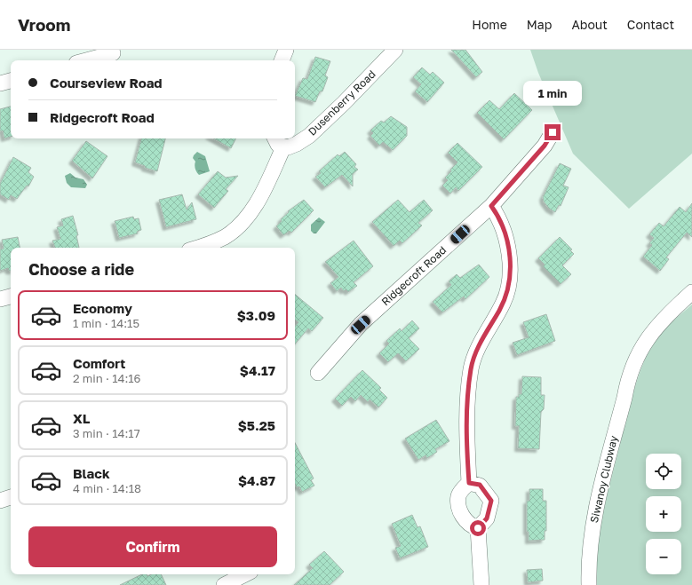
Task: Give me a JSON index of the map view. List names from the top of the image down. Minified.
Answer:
{"streets":{"street":["Dusenberry Road","Ridgecroft Road","Siwanoy Clubway"]},"page":{"header":"Vroom","nav":["Home","Map","About","Contact"],"banner":["Courseview Road","Ridgecroft Road"],"bubble":"1 min","heading":"Choose a ride","list":[{"name":"Economy","note":"1 min · 14:15","value":"$3.09"},{"name":"Comfort","note":"2 min · 14:16","value":"$4.17"},{"name":"XL","note":"3 min · 14:17","value":"$5.25"},{"name":"Black","note":"4 min · 14:18","value":"$4.87"}],"map_buttons":["+","−"],"buttons":"Confirm"}}
